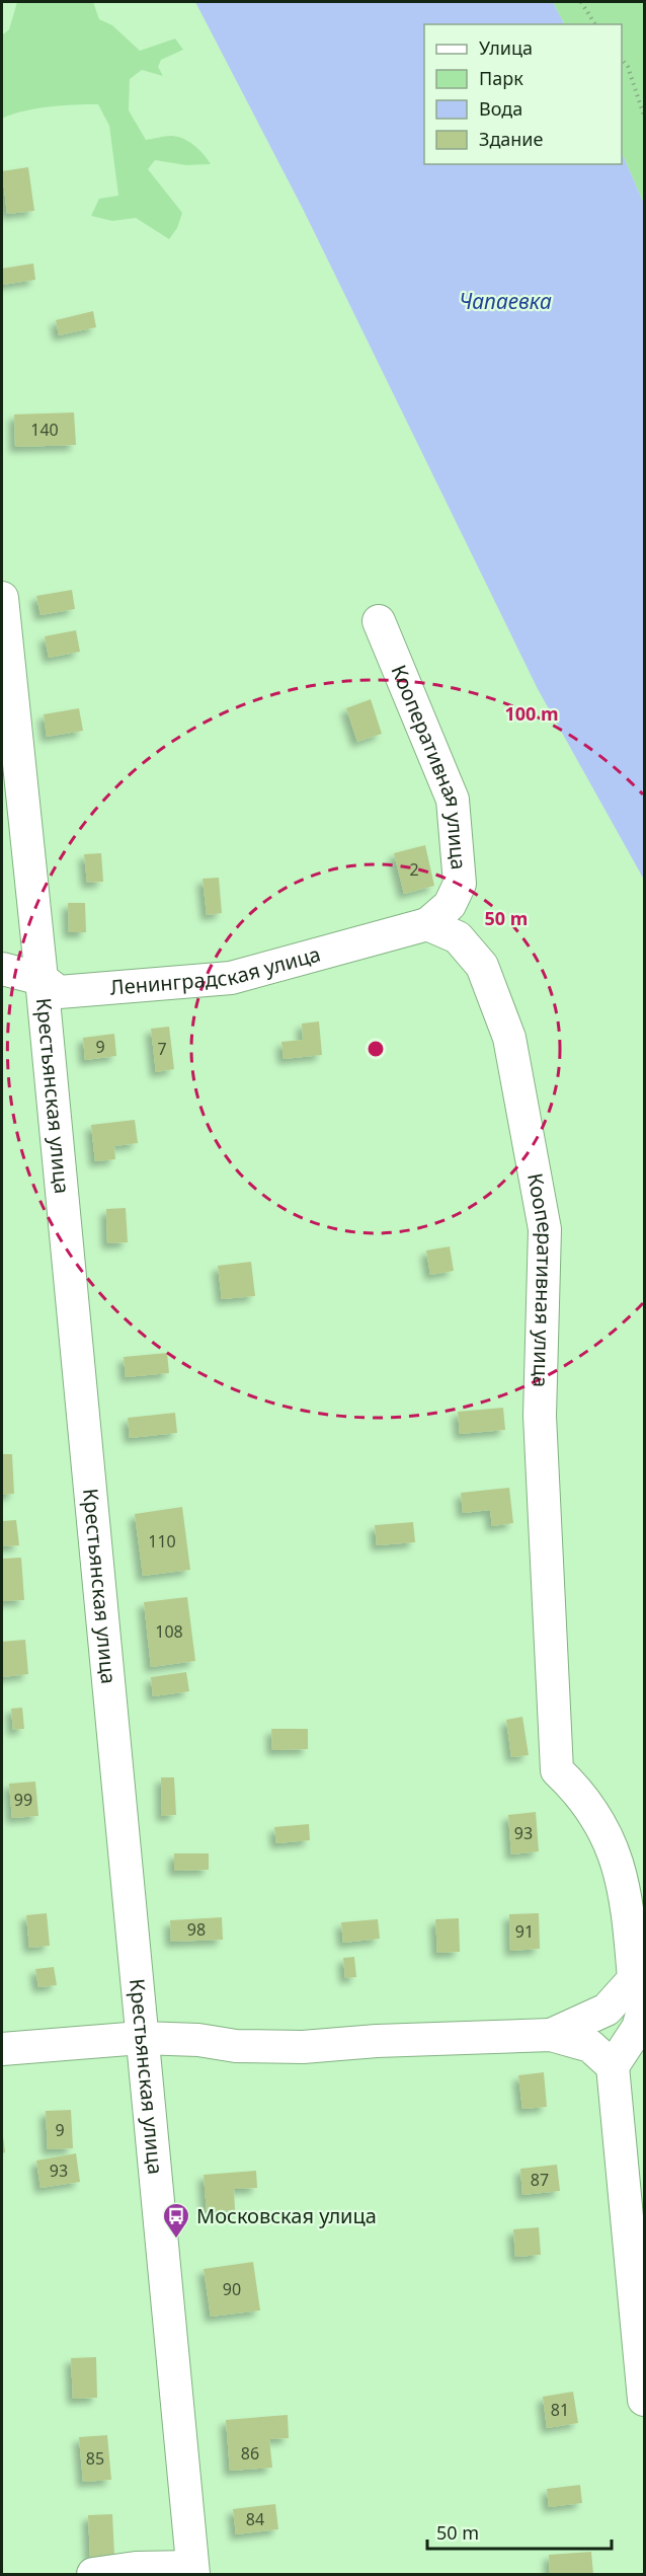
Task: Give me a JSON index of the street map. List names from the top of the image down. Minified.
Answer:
{"streets":{"street":["Кооперативная улица","Ленинградская улица","Крестьянская улица"]},"crossings":[["Кооперативная улица","Ленинградская улица"],["Ленинградская улица","Крестьянская улица"]],"water":["Чапаевка"],"places":{"bus stop":["Московская улица"]},"house_numbers":["140","2","9","7","110","108","99","93","98","91","9","93","87","90","81","86","85","84"],"legend":["Улица","Парк","Вода","Здание"],"scale_bar":"50 m","rings":["100 m","50 m"]}
